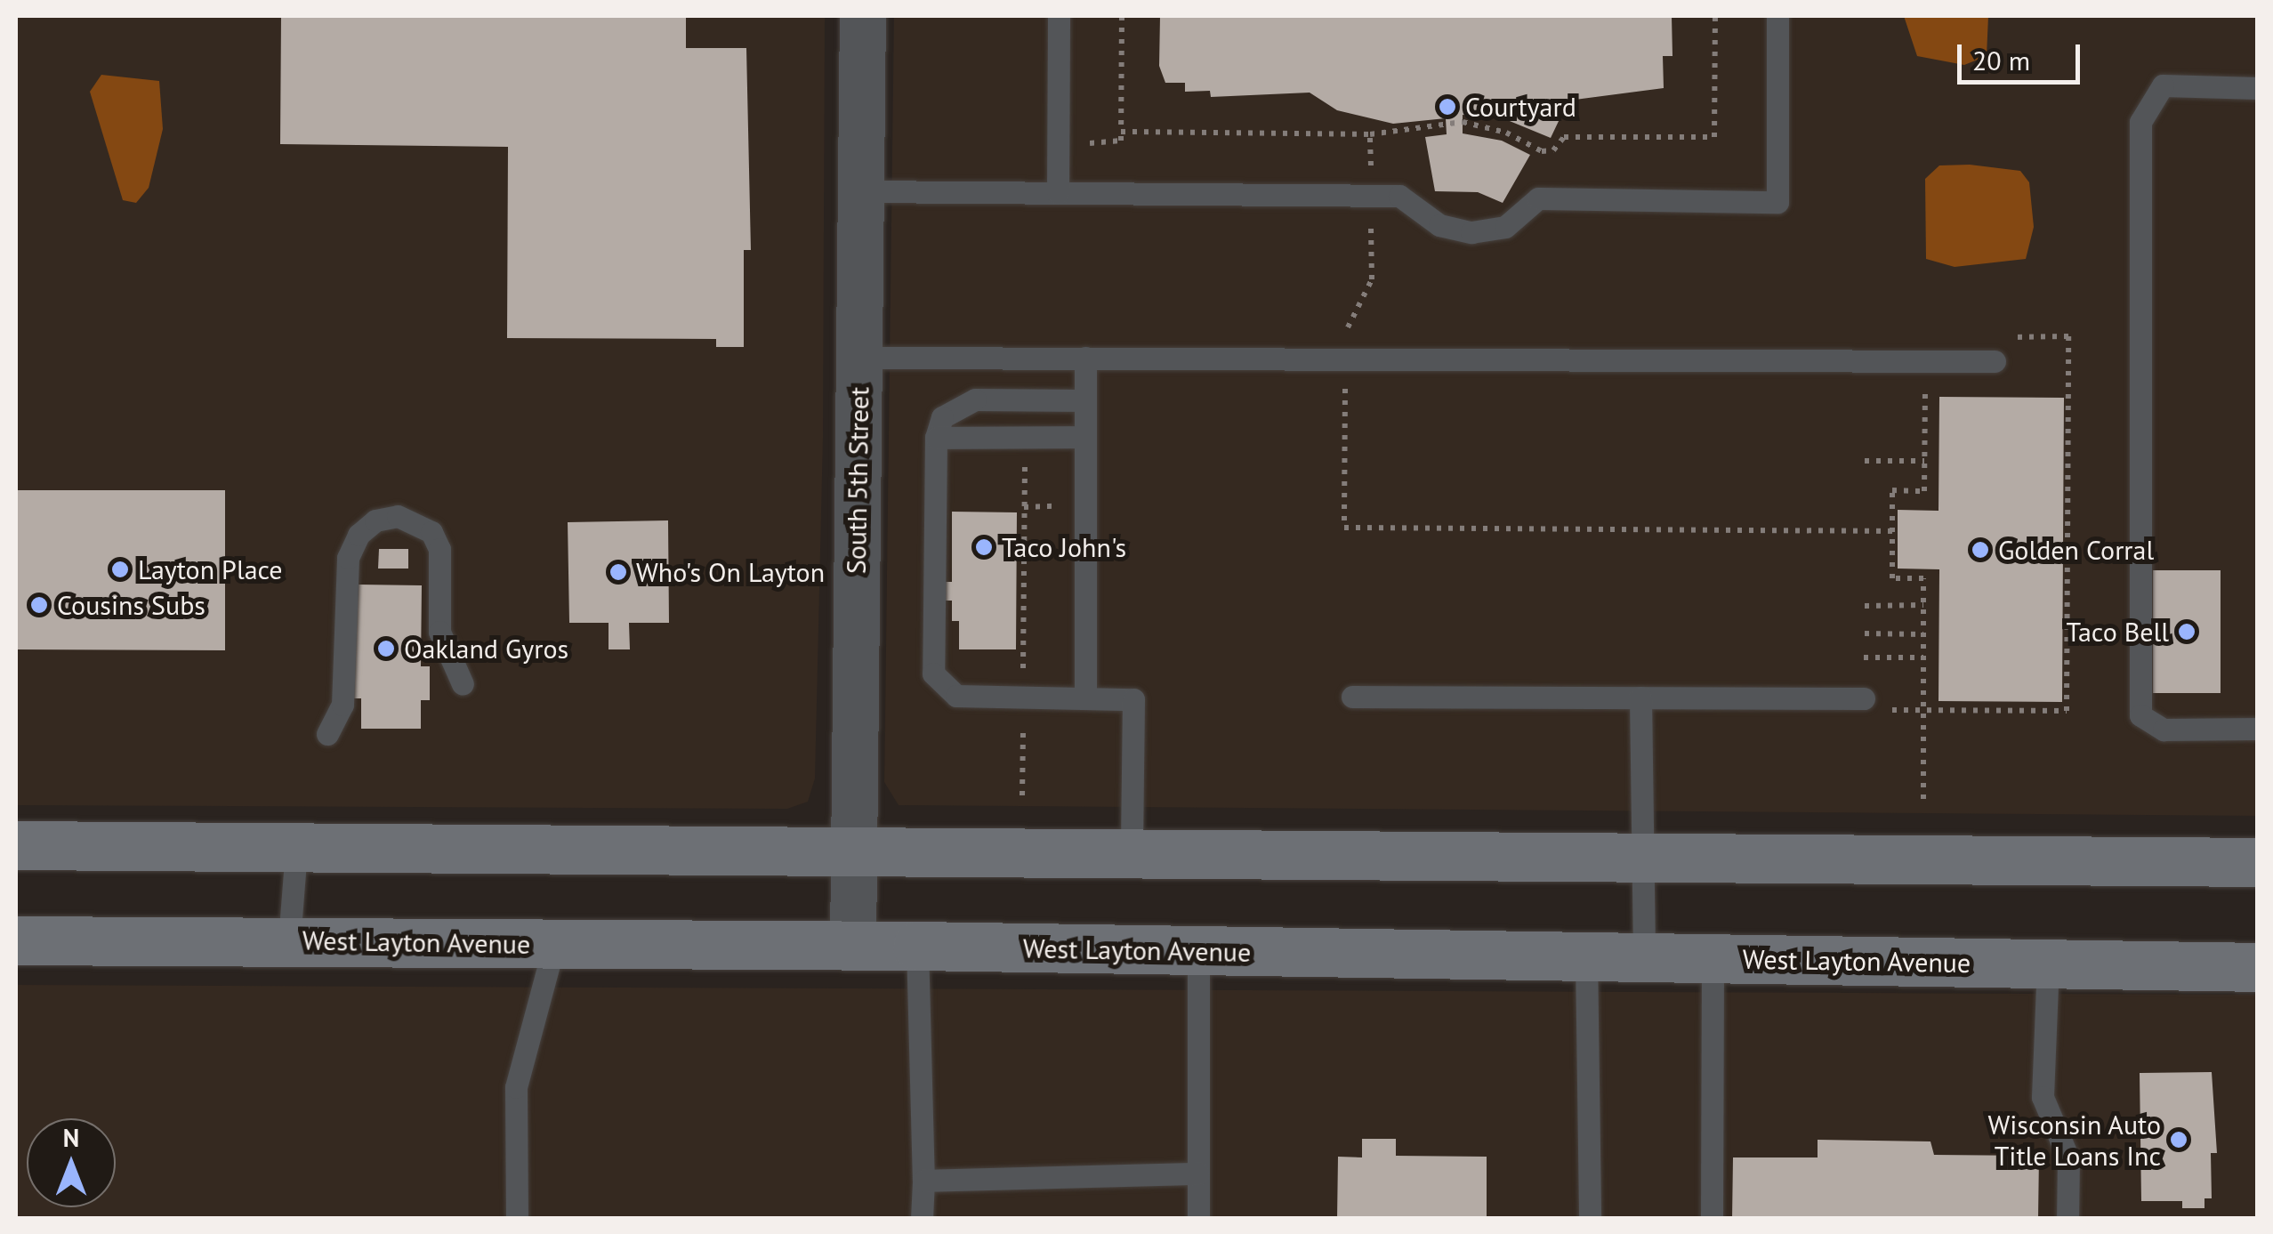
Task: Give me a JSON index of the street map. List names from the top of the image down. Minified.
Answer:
{"streets":{"main road":["West Layton Avenue"],"street":["South 5th Street"]},"crossings":[["South 5th Street","West Layton Avenue"]],"places":["Courtyard","Taco John's","Golden Corral","Layton Place","Who's On Layton","Cousins Subs","Taco Bell","Oakland Gyros","Wisconsin Auto Title Loans Inc"],"scale_bar":"20 m","north":"top"}
